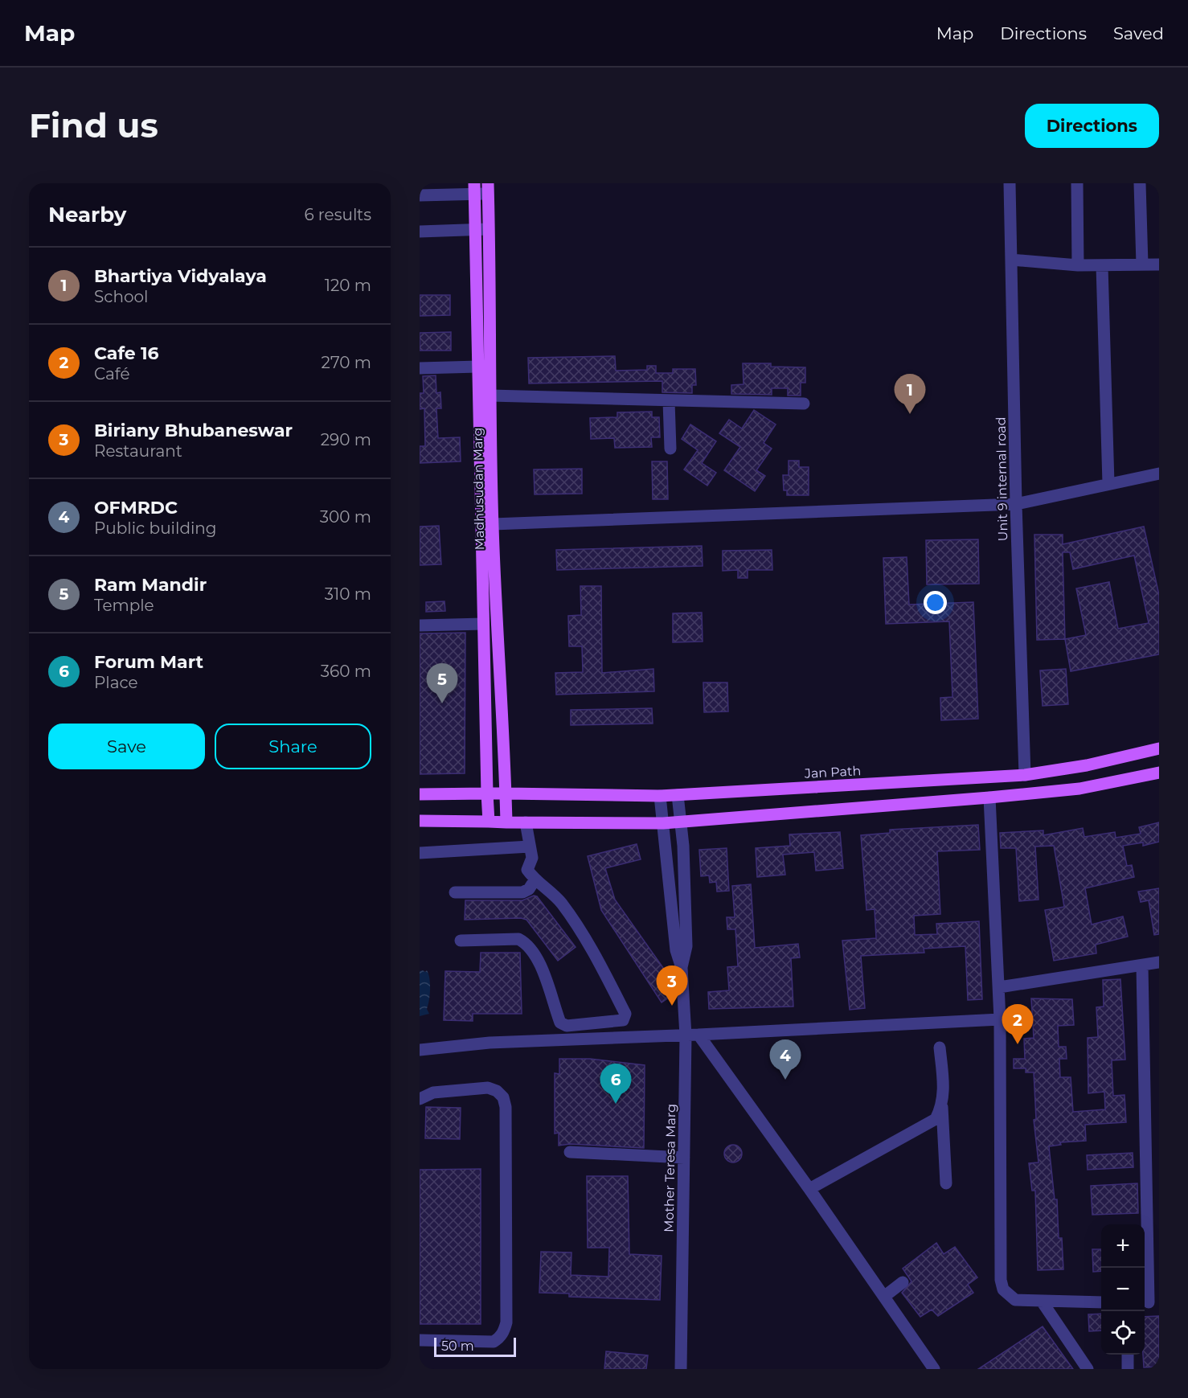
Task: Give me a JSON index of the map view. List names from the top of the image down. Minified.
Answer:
{"streets":{"main road":["Madhusudan Marg","Jan Path"],"street":["Unit 9 internal road","Mother Teresa Marg"]},"crossings":[["Unit 9 internal road","Jan Path"],["Madhusudan Marg","Jan Path"],["Jan Path","Mother Teresa Marg"]],"scale_bar":"50 m","page":{"header":"Map","nav":["Map","Directions","Saved"],"buttons":["Directions",["Save","Share"]],"title":"Find us","heading":["Nearby","6 results"],"list":[{"mark":"1","name":"Bhartiya Vidyalaya","note":"School","value":"120 m"},{"mark":"2","name":"Cafe 16","note":"Café","value":"270 m"},{"mark":"3","name":"Biriany Bhubaneswar","note":"Restaurant","value":"290 m"},{"mark":"4","name":"OFMRDC","note":"Public building","value":"300 m"},{"mark":"5","name":"Ram Mandir","note":"Temple","value":"310 m"},{"mark":"6","name":"Forum Mart","note":"Place","value":"360 m"}],"pins":["1","5","3","2","4","6"],"map_buttons":["+","−"],"scale":"50 m"}}
